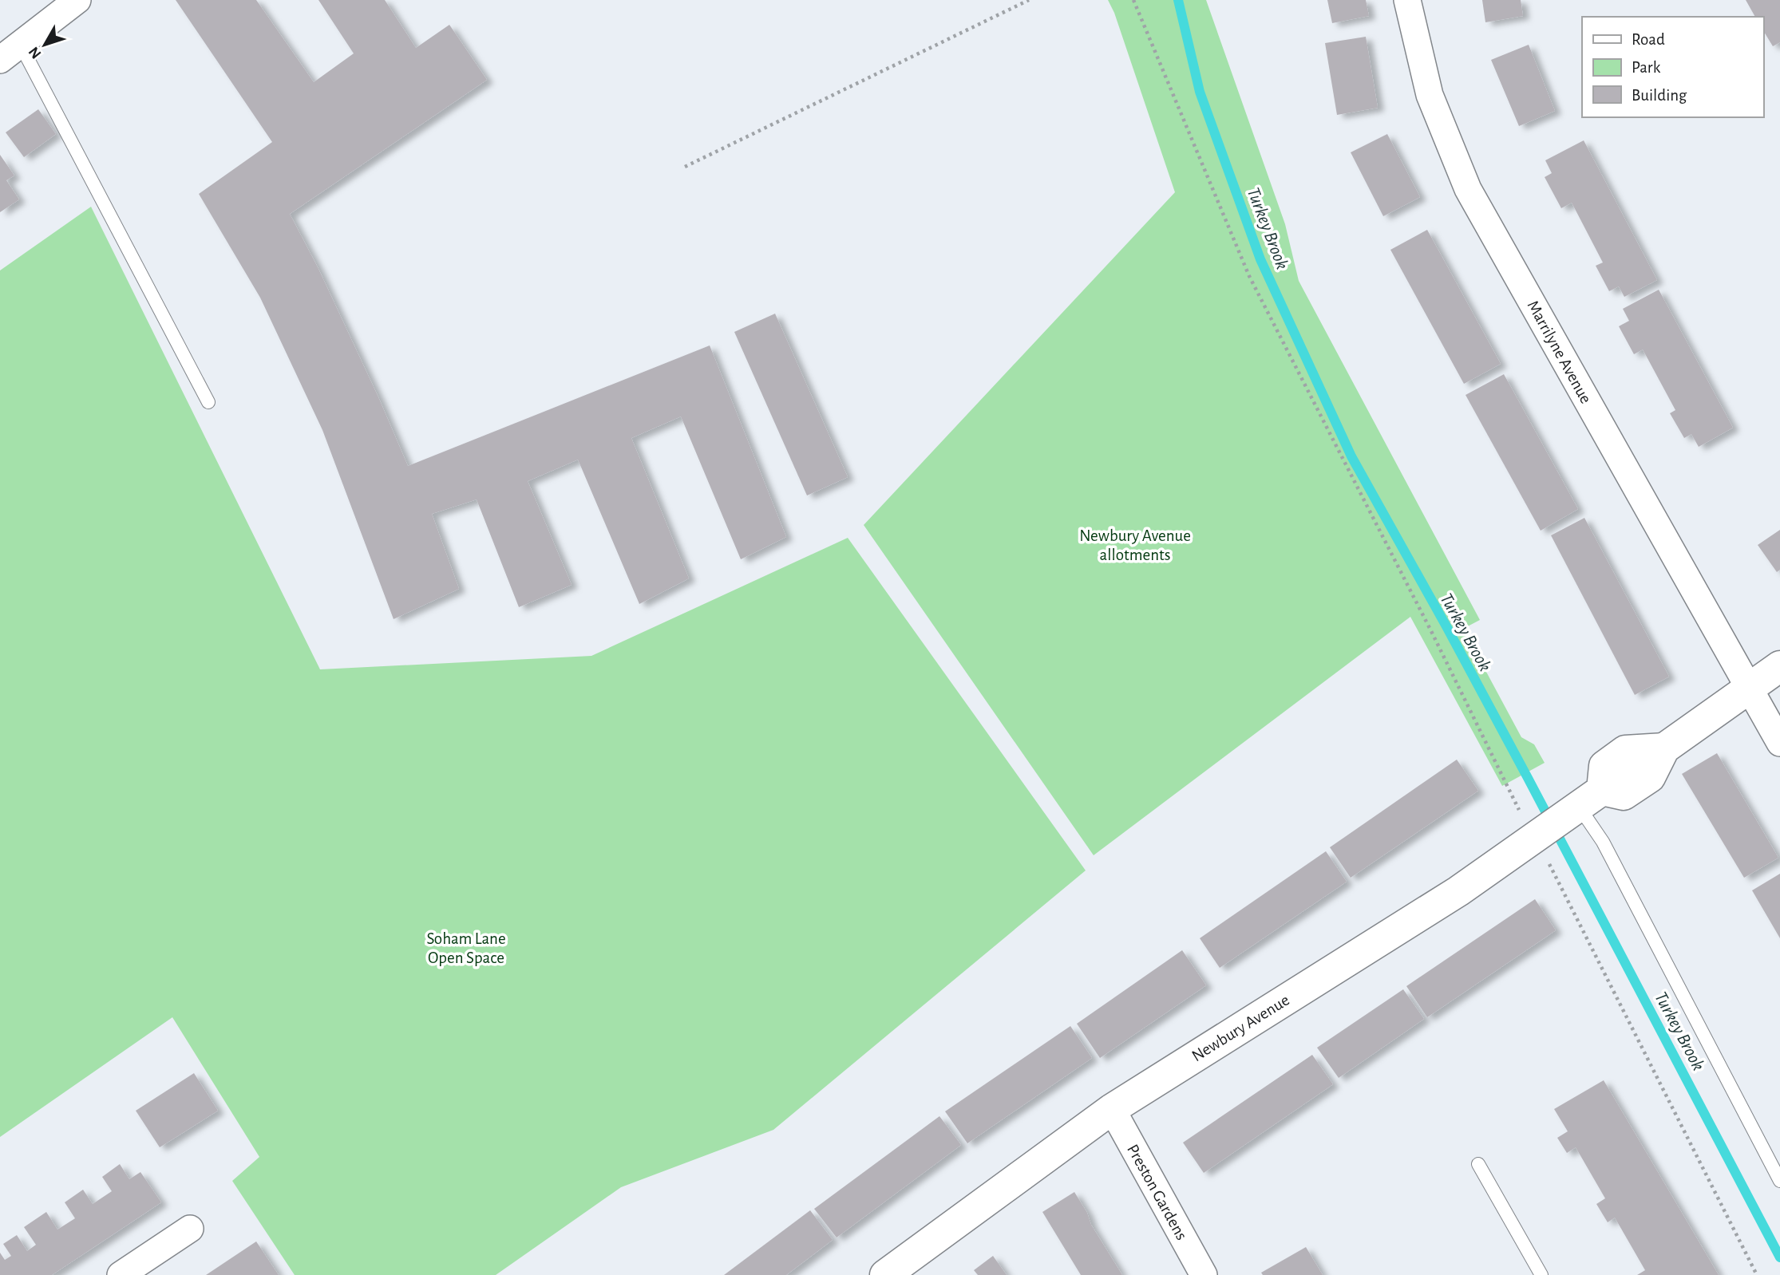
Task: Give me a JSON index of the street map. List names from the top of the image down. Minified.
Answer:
{"streets":{"street":["Marrilyne Avenue","Newbury Avenue","Preston Gardens"]},"crossings":[["Newbury Avenue","Preston Gardens"]],"water":["Turkey Brook"],"parks":["Newbury Avenue allotments","Soham Lane Open Space"],"legend":["Road","Park","Building"],"north":"bottom left"}
